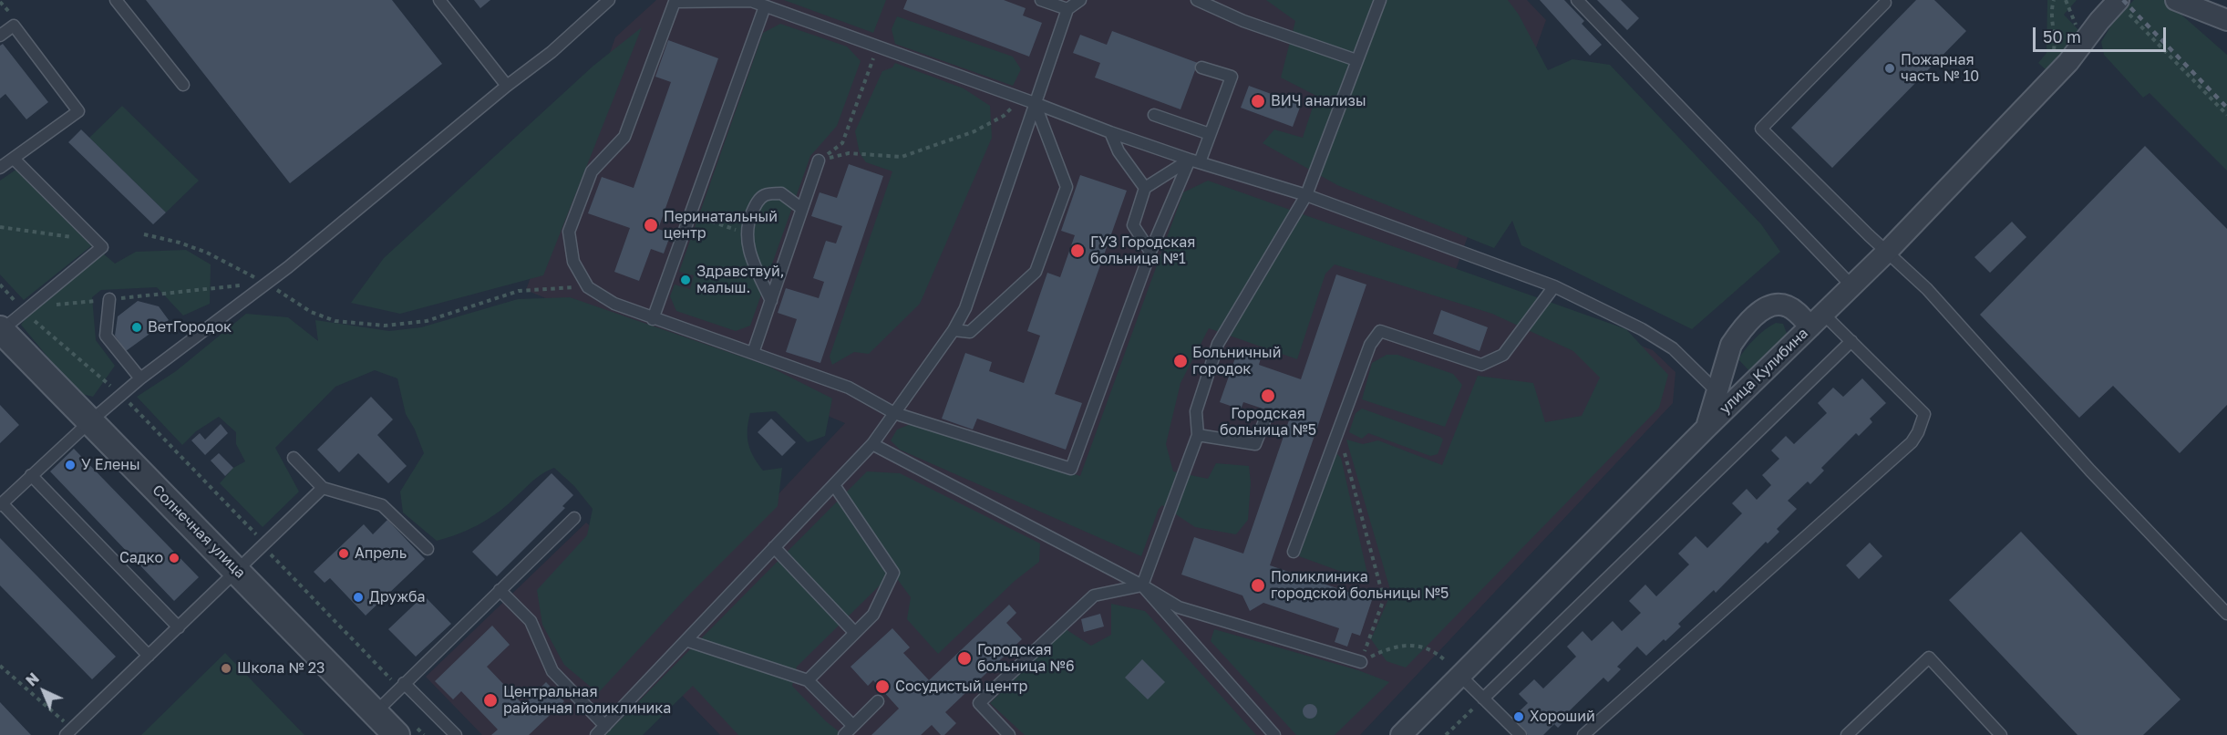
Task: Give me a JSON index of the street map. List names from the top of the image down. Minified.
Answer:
{"streets":{"street":["улица Кулибина","Солнечная улица"]},"places":["Пожарная часть № 10","ВИЧ анализы","Перинатальный центр","ГУЗ Городская больница №1","Здравствуй, малыш.","ВетГородок","Больничный городок","Городская больница №5","У Елены","Апрель","Садко","Поликлиника городской больницы №5","Дружба","Городская больница №6","Школа № 23","Сосудистый центр","Центральная районная поликлиника","Хороший"],"scale_bar":"50 m","north":"top left"}
